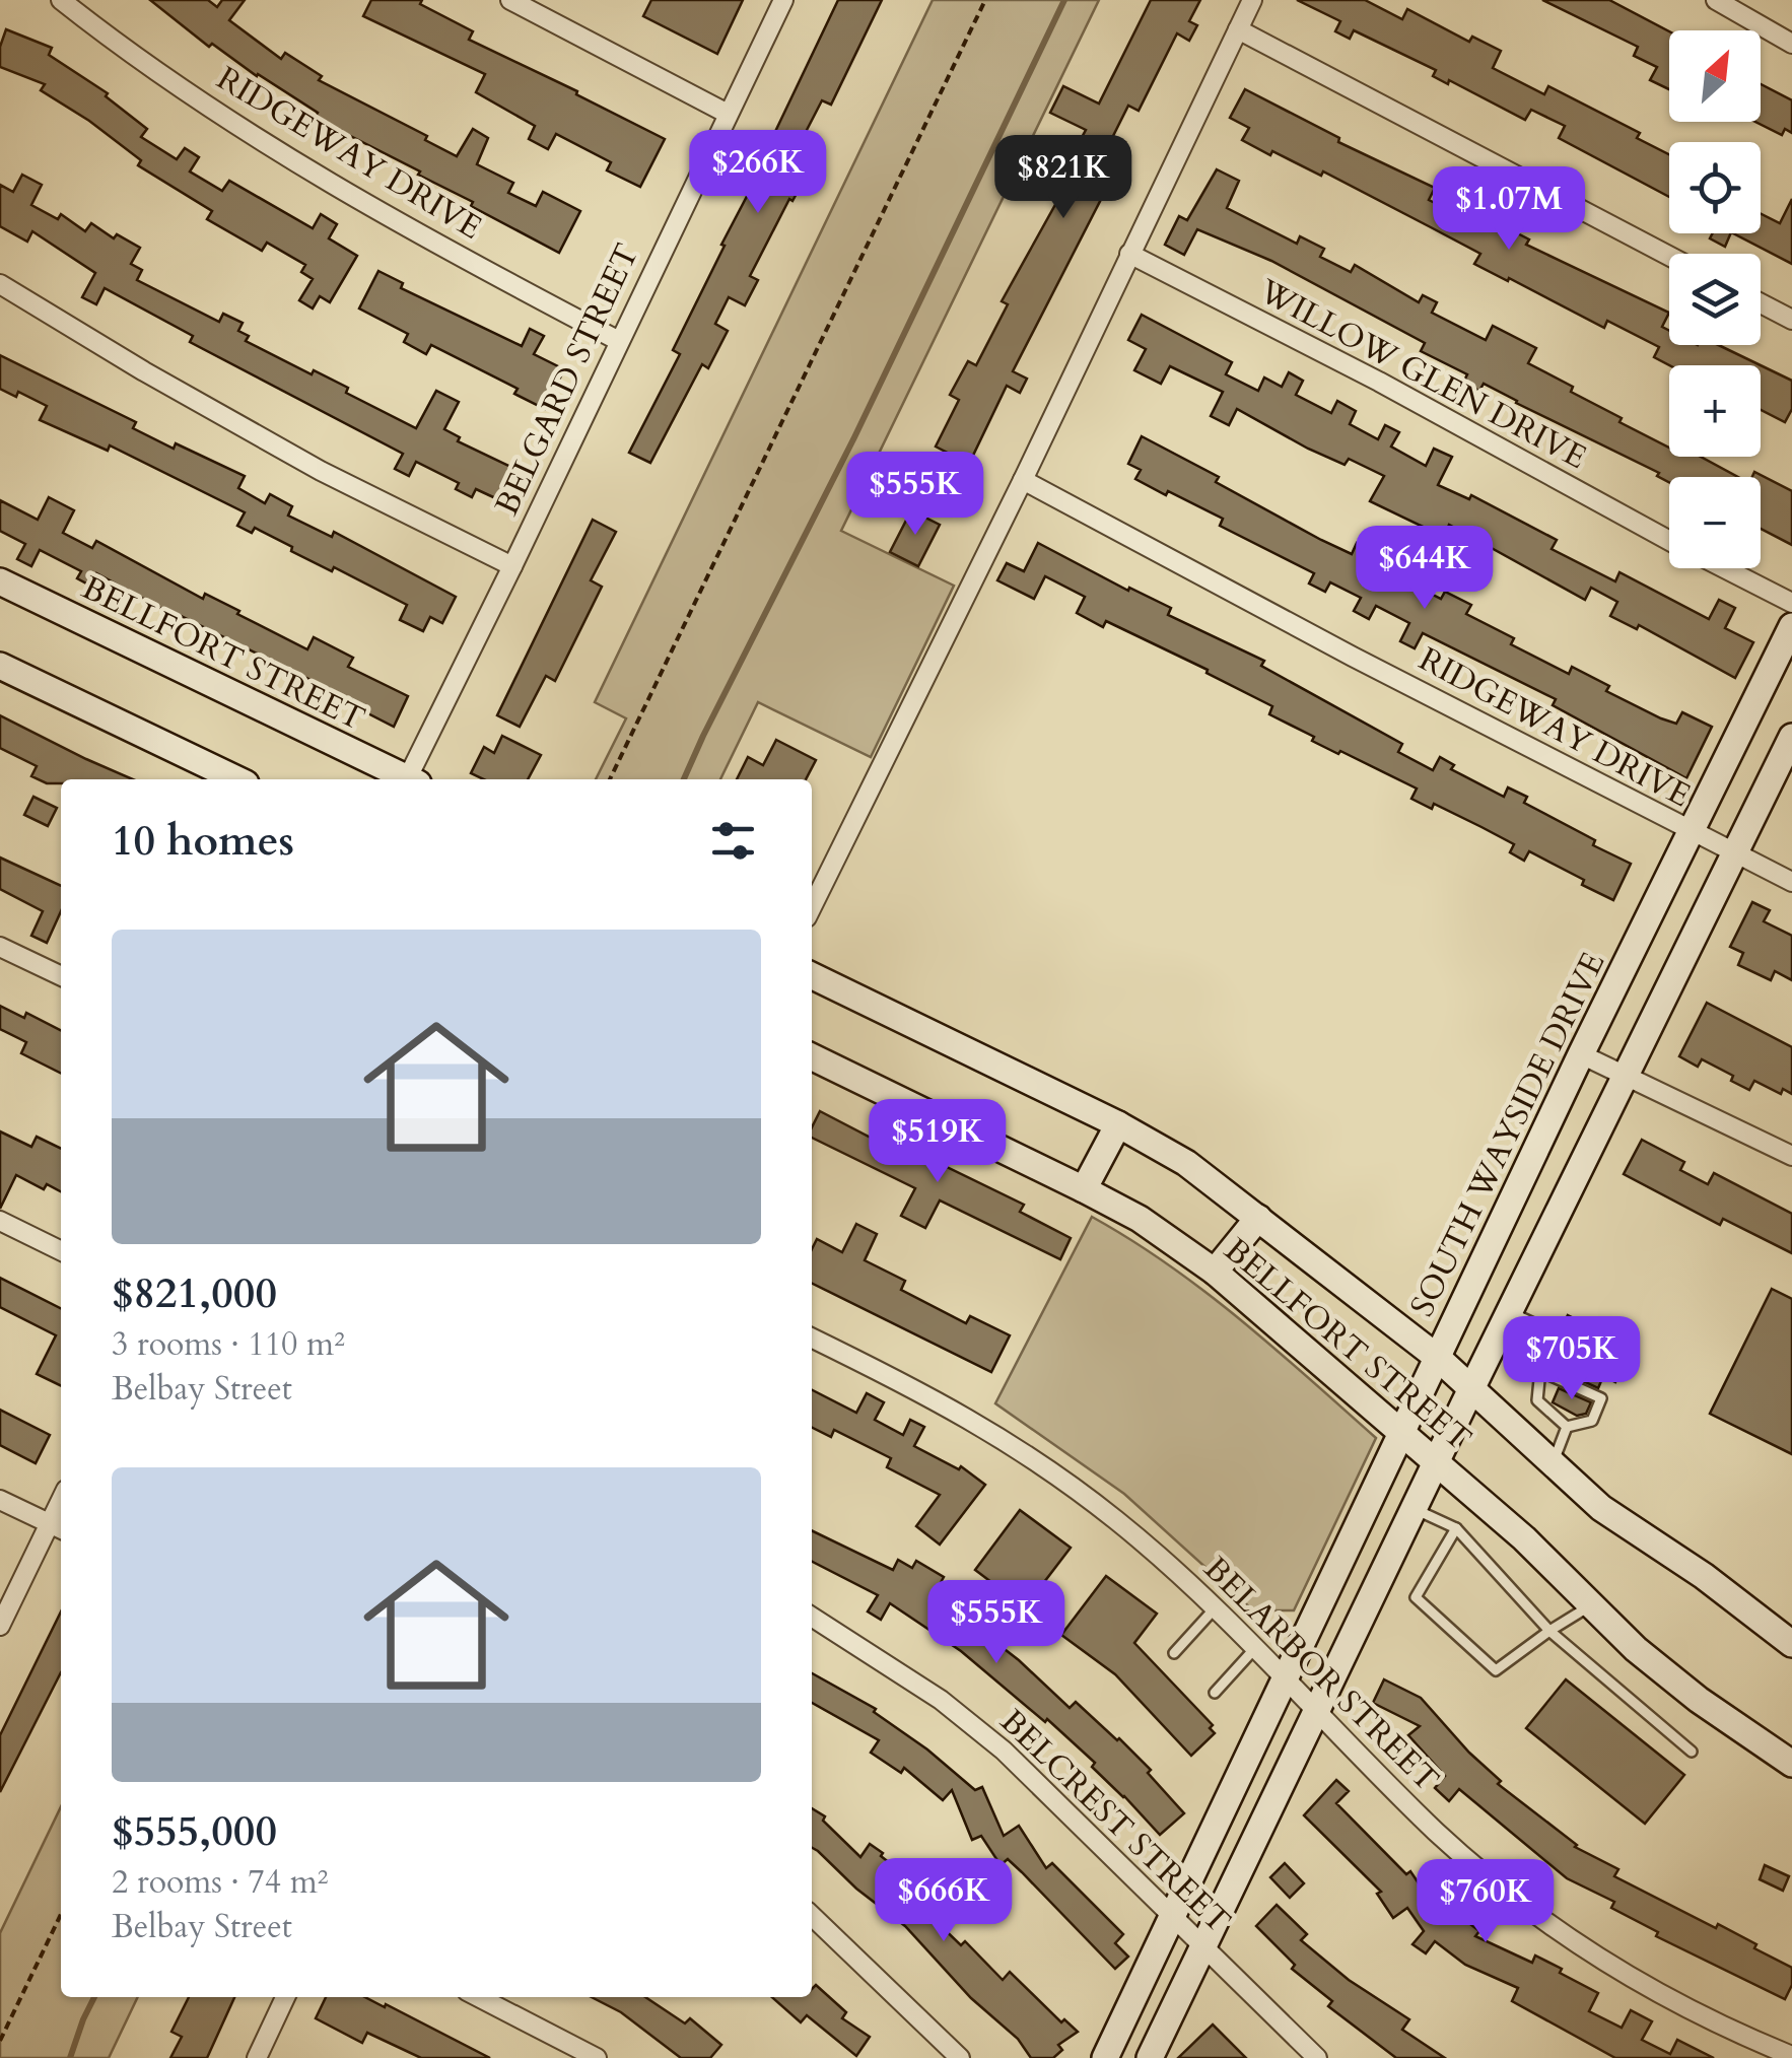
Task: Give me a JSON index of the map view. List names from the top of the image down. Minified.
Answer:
{"streets":{"main road":["BELLFORT STREET","SOUTH WAYSIDE DRIVE"],"street":["RIDGEWAY DRIVE","WILLOW GLEN DRIVE","BELGARD STREET","BELARBOR STREET","BELCREST STREET"]},"crossings":[["RIDGEWAY DRIVE","BELGARD STREET"],["RIDGEWAY DRIVE","SOUTH WAYSIDE DRIVE"],["BELLFORT STREET","SOUTH WAYSIDE DRIVE"],["SOUTH WAYSIDE DRIVE","BELARBOR STREET"],["SOUTH WAYSIDE DRIVE","BELCREST STREET"]],"north":"top right","page":{"map_buttons":["+","−"],"price":["$266K","$821K","$1.07M","$555K","$644K","$519K","$705K","$555K","$666K","$760K"],"heading":"10 homes","list":[{"name":"$821,000","note":"3 rooms · 110 m² · Belbay Street"},{"name":"$555,000","note":"2 rooms · 74 m² · Belbay Street"}]}}
